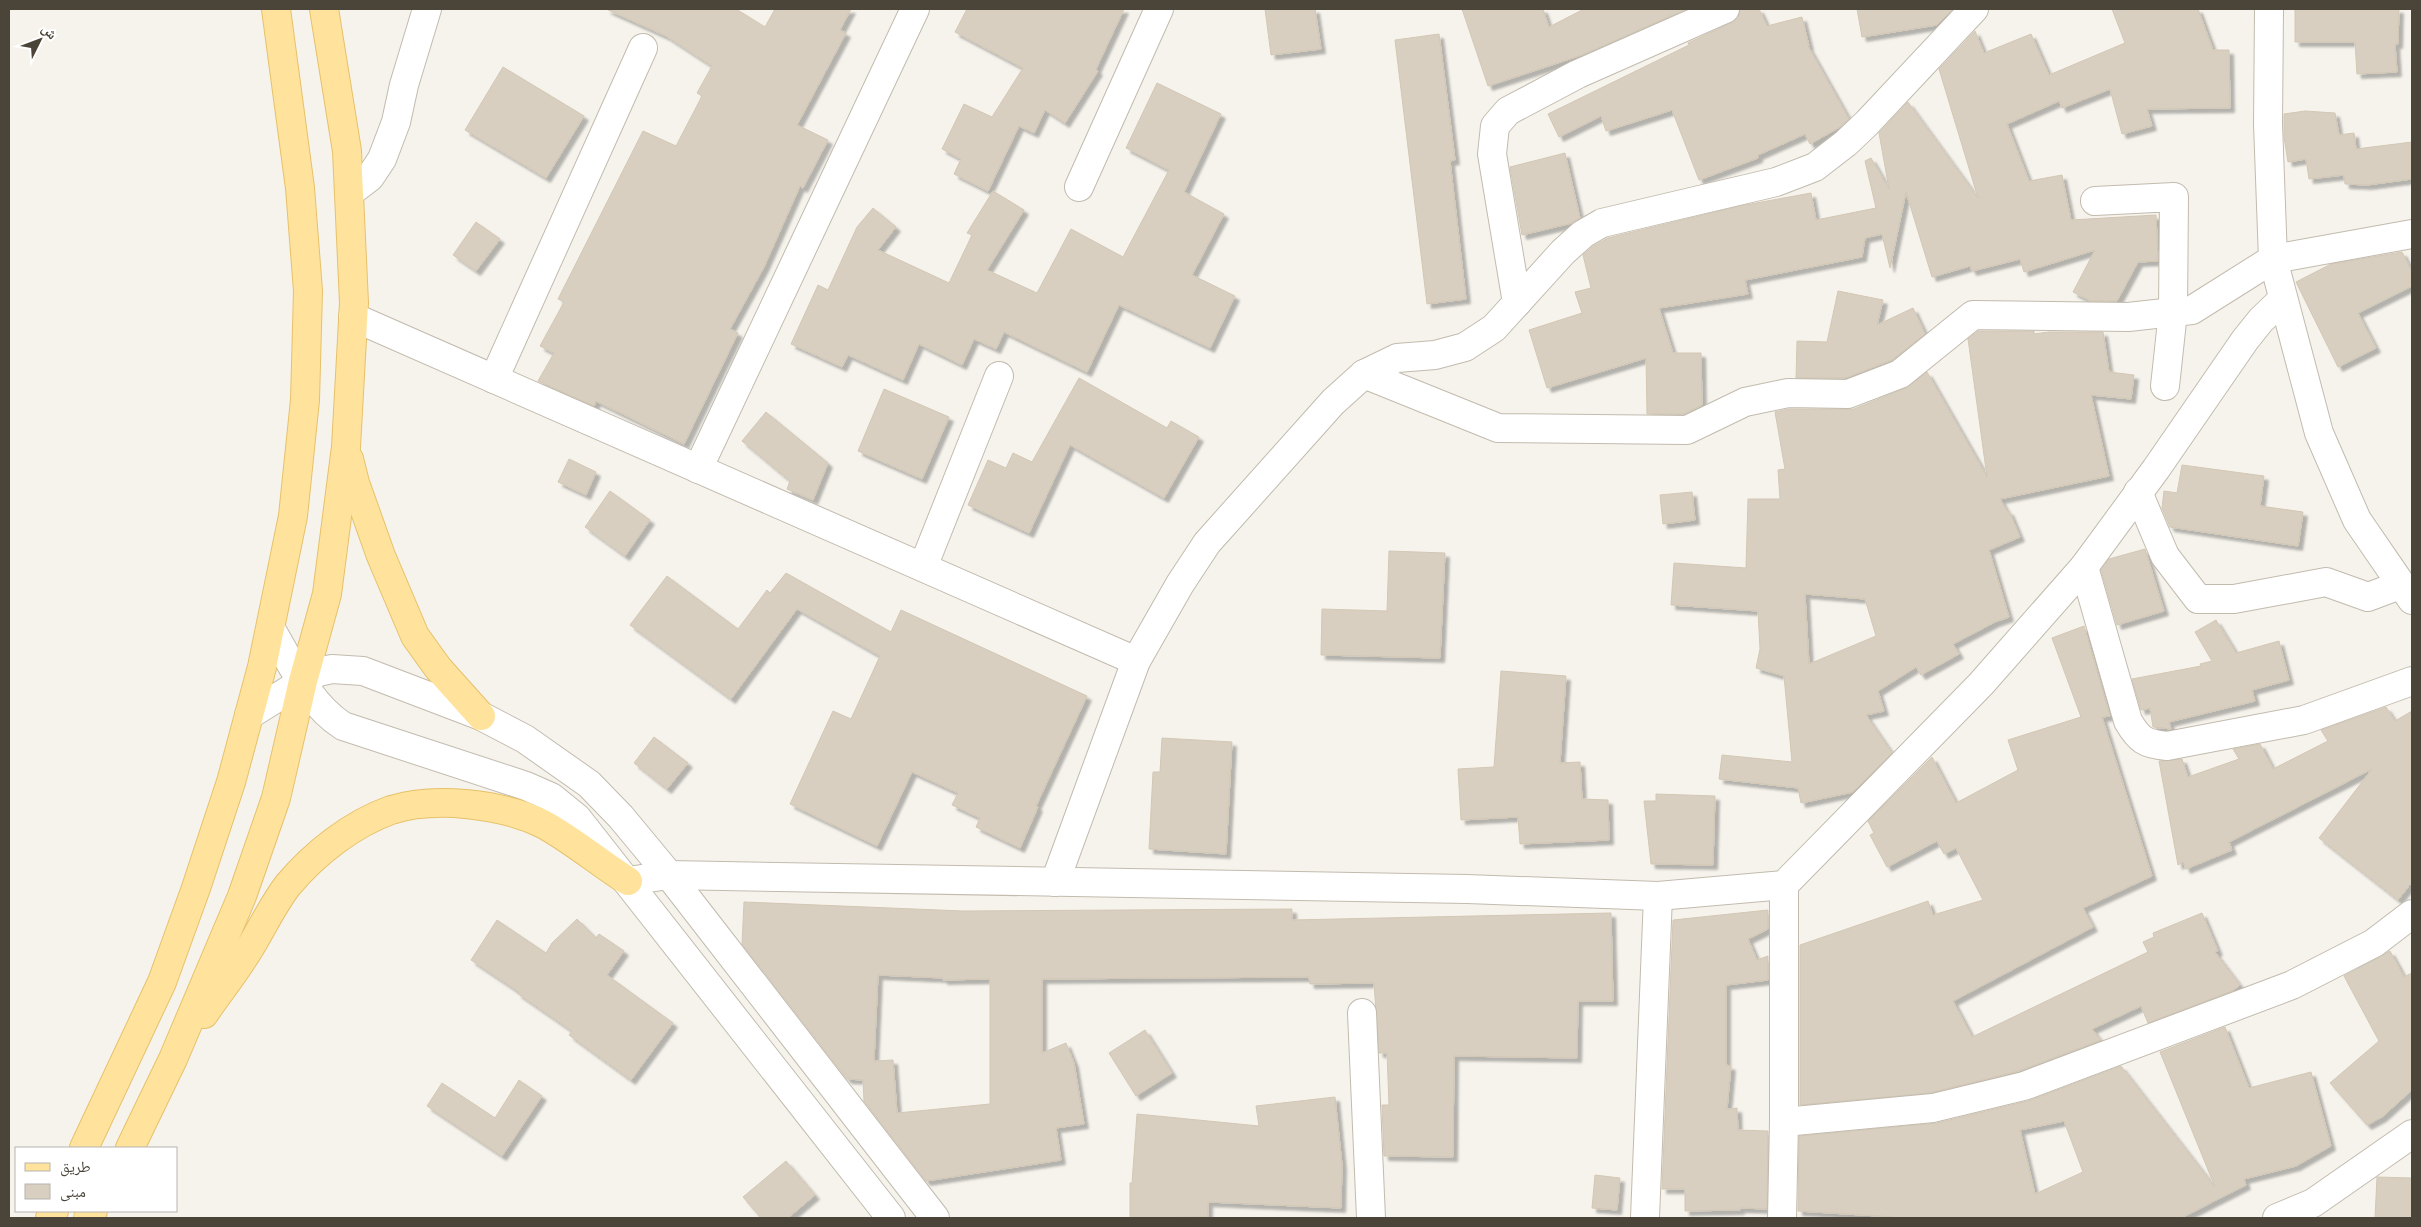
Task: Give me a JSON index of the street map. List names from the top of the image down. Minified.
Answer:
{"legend":["طريق","مبنى"],"north":"top right"}
